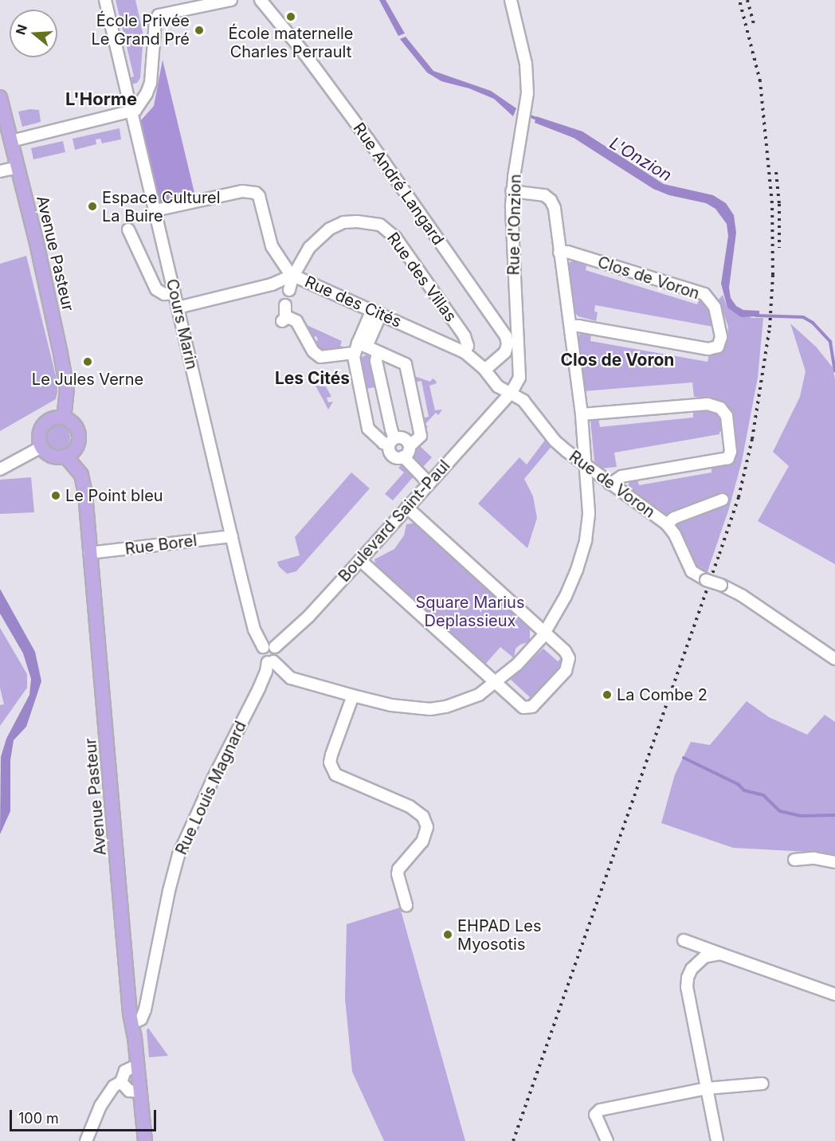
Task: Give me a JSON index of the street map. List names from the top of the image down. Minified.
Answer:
{"streets":{"main road":["Avenue Pasteur"],"street":["Rue André Langard","Rue d'Onzion","Rue des Villas","Clos de Voron","Rue des Cités","Cours Marin","Rue de Voron","Boulevard Saint-Paul","Rue Borel","Rue Louis Magnard"]},"crossings":[["Rue André Langard","Rue des Cités"],["Rue d'Onzion","Rue des Cités"],["Rue d'Onzion","Rue de Voron"],["Rue d'Onzion","Boulevard Saint-Paul"],["Avenue Pasteur","Rue Borel"],["Avenue Pasteur","Rue Louis Magnard"],["Rue des Villas","Rue des Cités"],["Rue des Cités","Cours Marin"],["Rue des Cités","Rue de Voron"],["Rue des Cités","Boulevard Saint-Paul"],["Cours Marin","Boulevard Saint-Paul"],["Cours Marin","Rue Borel"],["Cours Marin","Rue Louis Magnard"],["Rue de Voron","Boulevard Saint-Paul"],["Boulevard Saint-Paul","Rue Louis Magnard"]],"districts":["L'Horme","Clos de Voron","Les Cités"],"water":["L'Onzion"],"parks":["Square Marius Deplassieux"],"places":["École maternelle Charles Perrault","École Privée Le Grand Pré","Espace Culturel La Buire","Le Jules Verne","Le Point bleu","La Combe 2","EHPAD Les Myosotis"],"scale_bar":"100 m","north":"left"}
